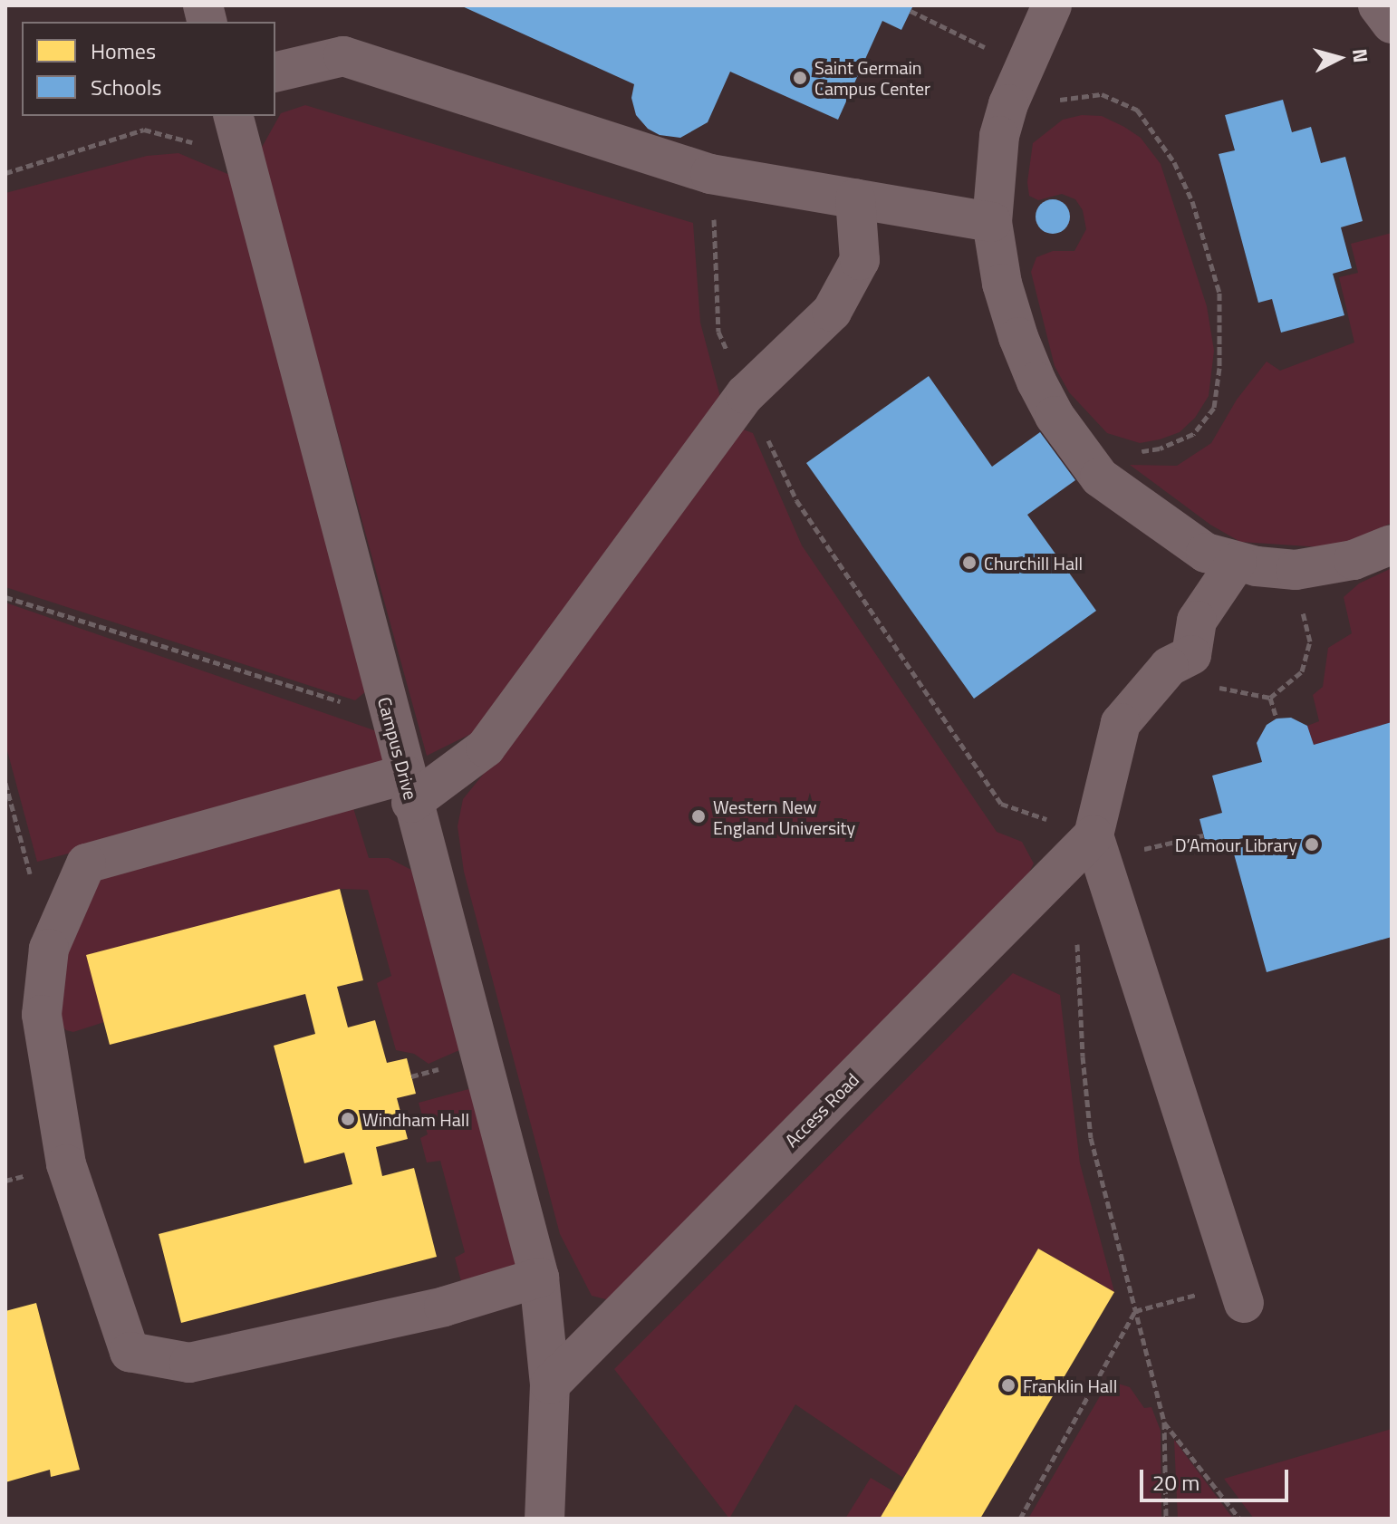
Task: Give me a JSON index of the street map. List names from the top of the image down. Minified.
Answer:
{"streets":{"street":["Campus Drive","Access Road"]},"crossings":[["Campus Drive","Access Road"]],"places":["Saint Germain Campus Center","Churchill Hall","Western New England University","D’Amour Library","Windham Hall","Franklin Hall"],"legend":["Homes","Schools"],"scale_bar":"20 m","north":"right"}
